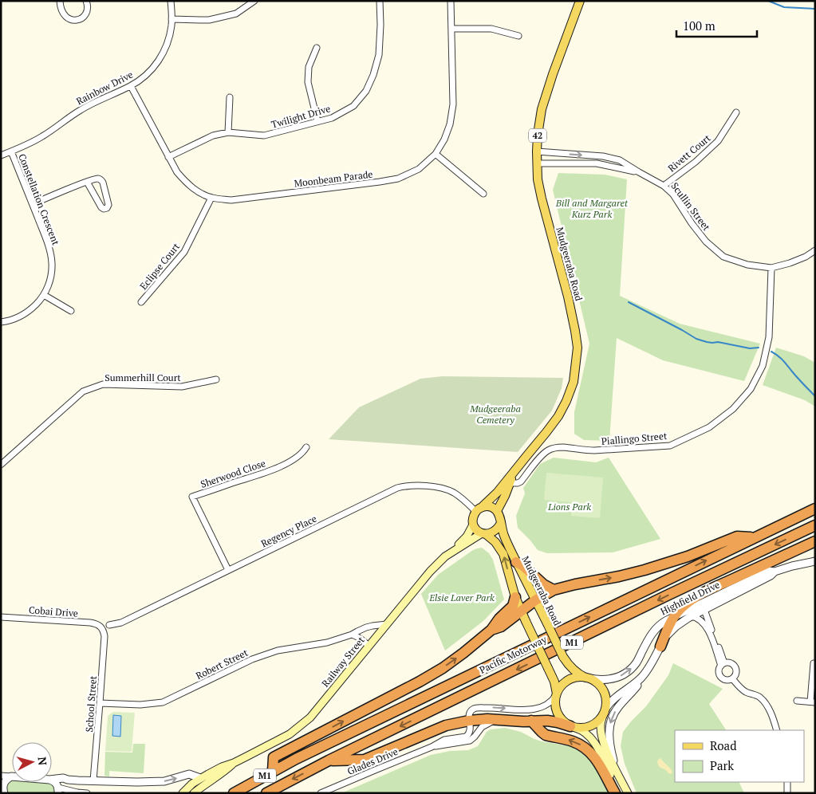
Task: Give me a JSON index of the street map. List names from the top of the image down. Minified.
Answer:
{"streets":{"highway":["M1","Pacific Motorway"],"main road":["42","Mudgeeraba Road","Railway Street"],"street":["Rainbow Drive","Twilight Drive","Rivett Court","Moonbeam Parade","Constellation Crescent","Scullin Street","Eclipse Court","Summerhill Court","Piallingo Street","Sherwood Close","Regency Place","Highfield Drive","Cobai Drive","Robert Street","School Street","Glades Drive"]},"crossings":[["Rainbow Drive","Moonbeam Parade"],["Rainbow Drive","Constellation Crescent"],["Twilight Drive","Moonbeam Parade"],["Rivett Court","Scullin Street"],["Moonbeam Parade","Eclipse Court"],["Scullin Street","Mudgeeraba Road"],["Scullin Street","Piallingo Street"],["Mudgeeraba Road","Piallingo Street"],["Mudgeeraba Road","Regency Place"],["Mudgeeraba Road","Highfield Drive"],["Mudgeeraba Road","M1"],["Mudgeeraba Road","Railway Street"],["Sherwood Close","Regency Place"],["Regency Place","Railway Street"],["Highfield Drive","M1"],["Cobai Drive","School Street"],["M1","Pacific Motorway"],["M1","Glades Drive"],["Railway Street","Robert Street"],["Robert Street","School Street"]],"parks":["Bill and Margaret Kurz Park","Mudgeeraba Cemetery","Lions Park","Elsie Laver Park"],"legend":["Road","Park"],"scale_bar":"100 m","north":"right"}
